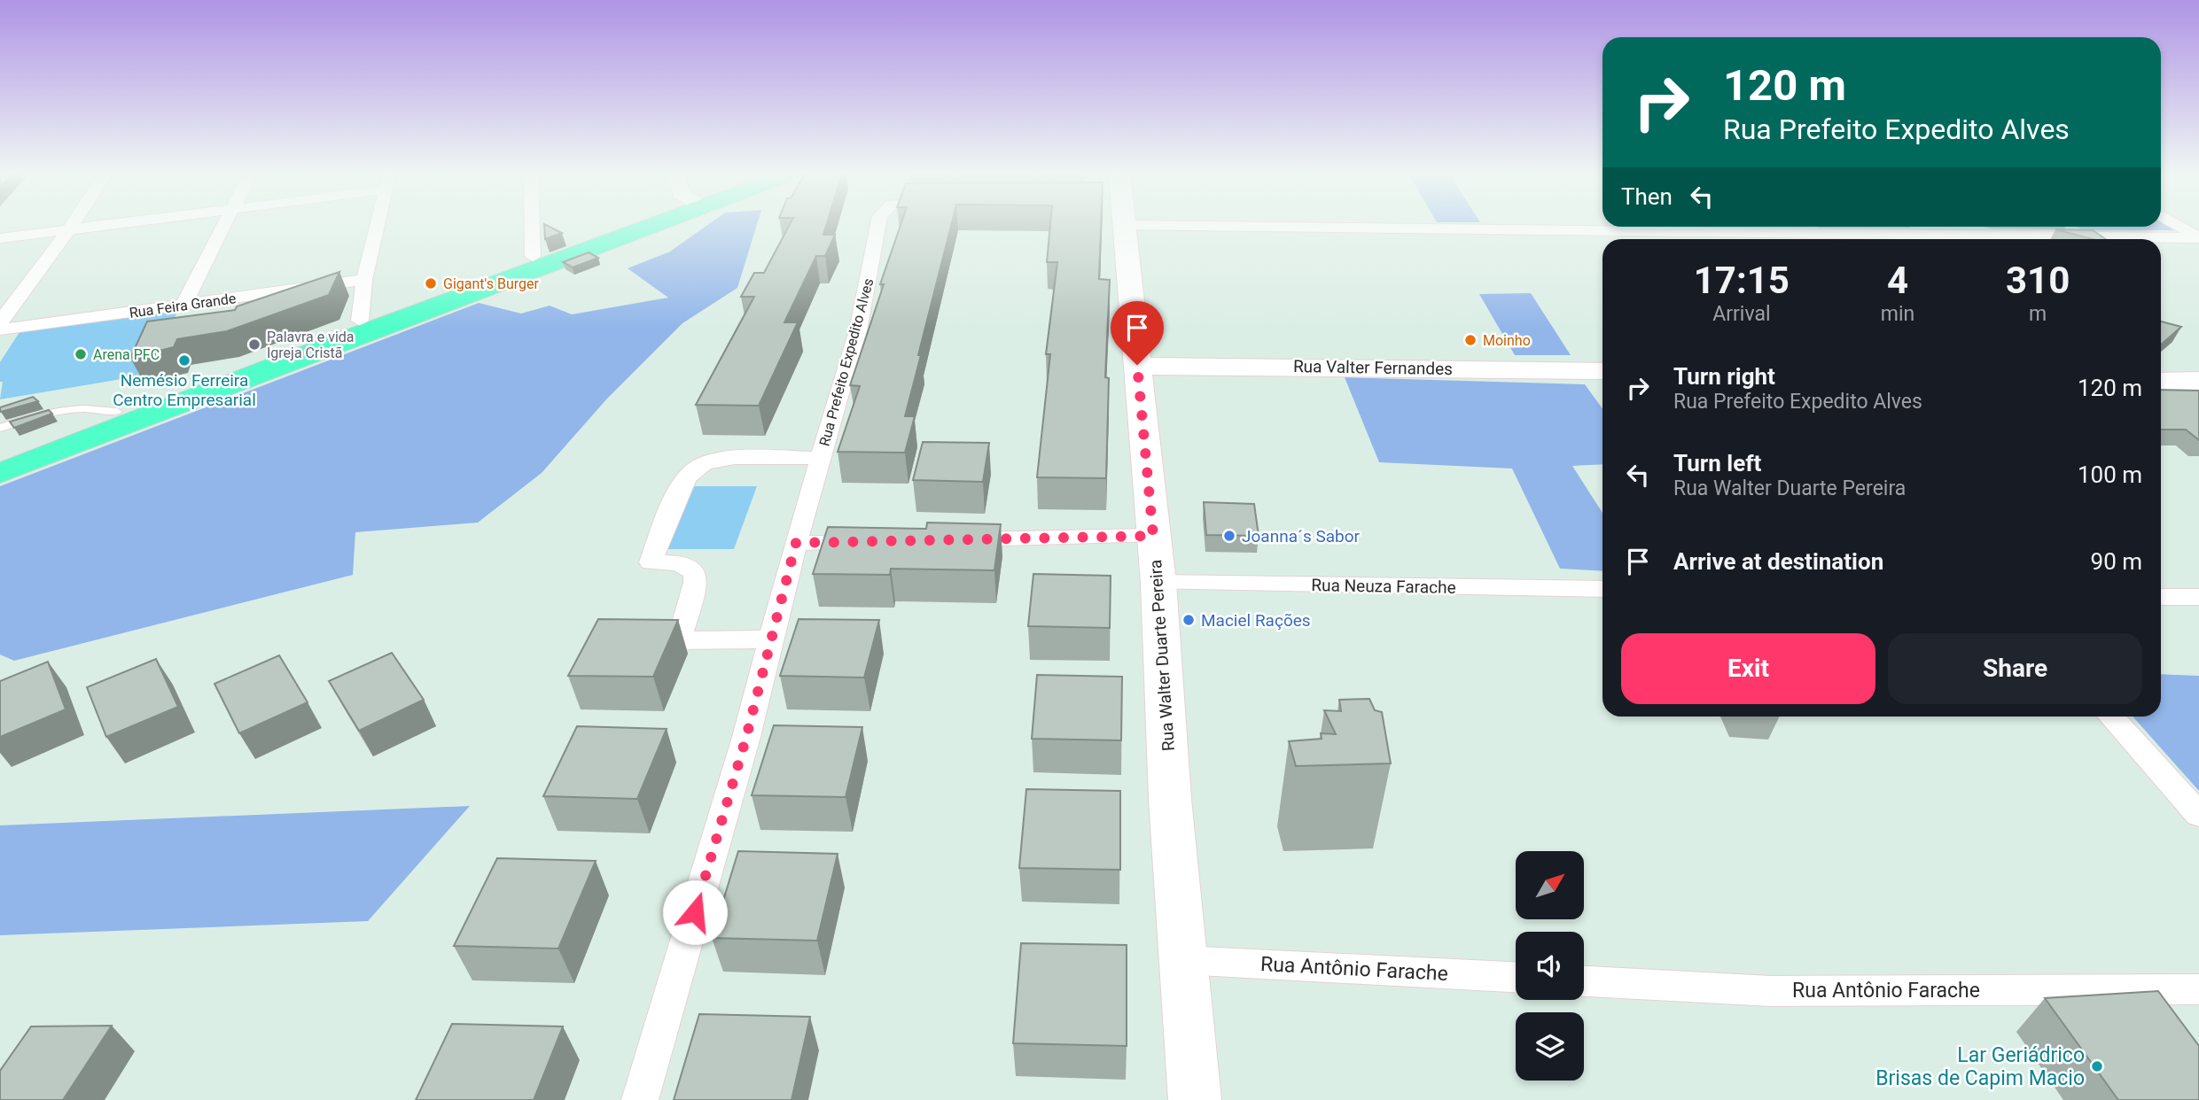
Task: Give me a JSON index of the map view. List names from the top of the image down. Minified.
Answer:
{"streets":{"main road":["Rua Valter Fernandes","Rua Walter Duarte Pereira"],"street":["Rua Feira Grande","Rua Prefeito Expedito Alves","Rua Neuza Farache","Rua Antônio Farache"]},"crossings":[["Rua Valter Fernandes","Rua Walter Duarte Pereira"],["Rua Neuza Farache","Rua Walter Duarte Pereira"],["Rua Walter Duarte Pereira","Rua Antônio Farache"]],"places":["Gigant's Burger","Moinho","Palavra e vida Igreja Cristã","Arena PFC","Nemésio Ferreira Centro Empresarial","Joanna´s Sabor","Maciel Rações","Lar Geriádrico Brisas de Capim Macio"],"north":"top right","page":{"turn":["120 m","Rua Prefeito Expedito Alves"],"then":"Then","eta":["17:15","Arrival","4","min","310","m"],"list":[{"name":"Turn right","note":"Rua Prefeito Expedito Alves","value":"120 m"},{"name":"Turn left","note":"Rua Walter Duarte Pereira","value":"100 m"},{"name":"Arrive at destination","value":"90 m"}],"buttons":["Exit","Share"]}}
